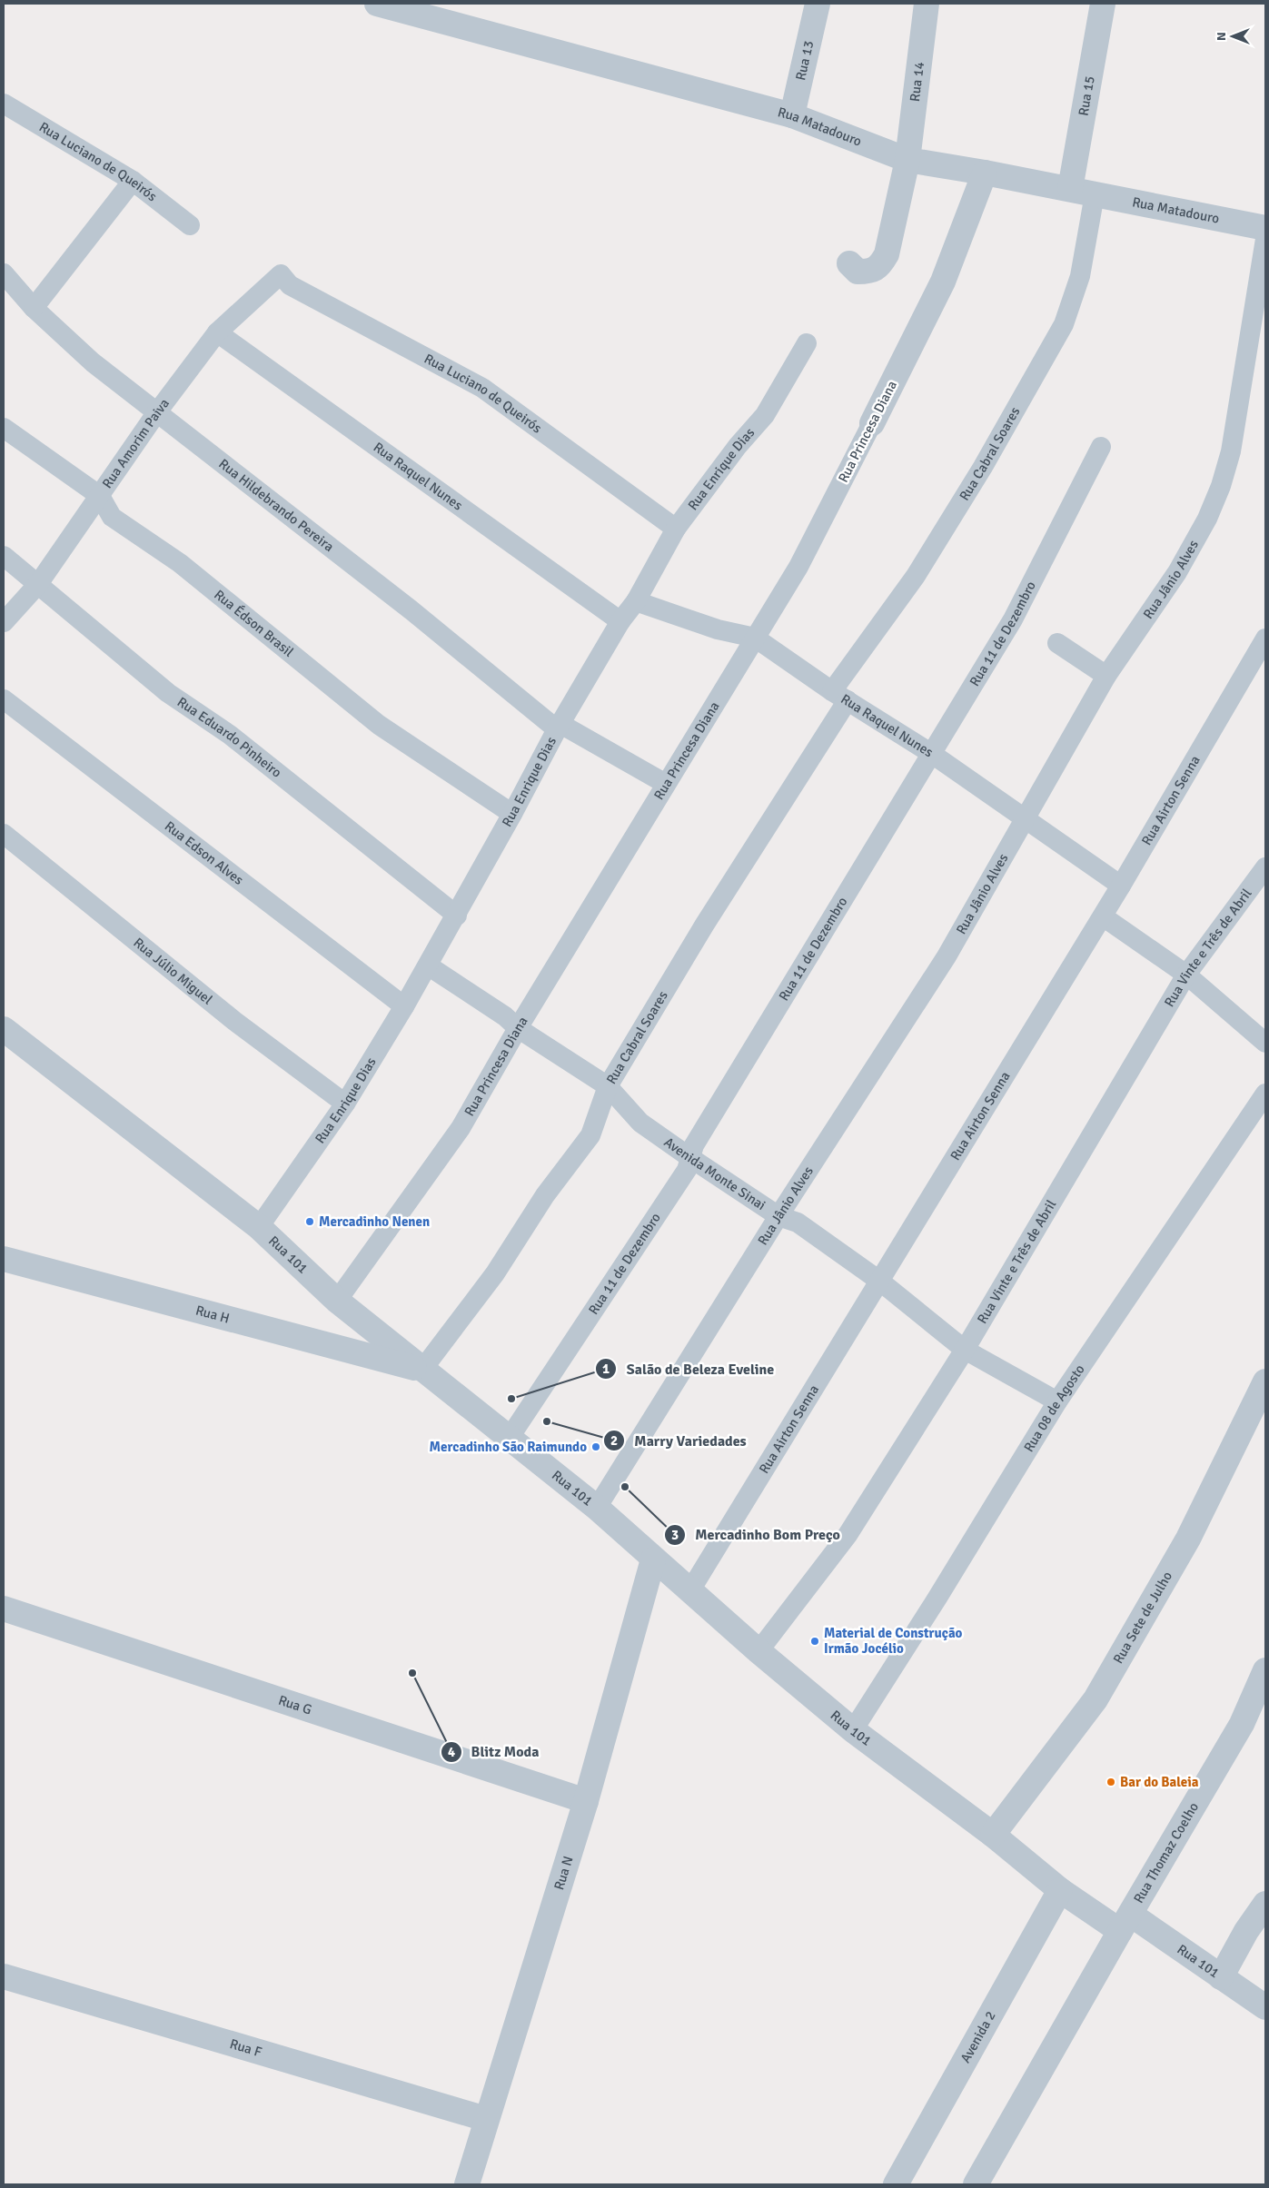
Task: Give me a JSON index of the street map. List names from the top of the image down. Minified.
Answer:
{"streets":{"street":["Rua 13","Rua 14","Rua 15","Rua Matadouro","Rua Princesa Diana","Rua 101","Rua H","Rua Sete de Julho","Rua G","Rua Thomaz Coelho","Rua N","Avenida 2","Rua F"],"lane":["Rua Luciano de Queirós","Rua Amorim Paiva","Rua Cabral Soares","Rua Enrique Dias","Rua Raquel Nunes","Rua Hildebrando Pereira","Rua Jânio Alves","Rua Édson Brasil","Rua 11 de Dezembro","Rua Eduardo Pinheiro","Rua Airton Senna","Rua Edson Alves","Rua Vinte e Três de Abril","Rua Júlio Miguel","Avenida Monte Sinai","Rua 08 de Agosto"]},"crossings":[["Rua 13","Rua Matadouro"],["Rua 14","Rua Matadouro"],["Rua 15","Rua Matadouro"],["Rua Matadouro","Rua Princesa Diana"],["Rua Matadouro","Rua Cabral Soares"],["Rua Luciano de Queirós","Rua Amorim Paiva"],["Rua Luciano de Queirós","Rua Enrique Dias"],["Rua Princesa Diana","Rua Raquel Nunes"],["Rua Princesa Diana","Rua Hildebrando Pereira"],["Rua Princesa Diana","Avenida Monte Sinai"],["Rua Princesa Diana","Rua 101"],["Rua Amorim Paiva","Rua Raquel Nunes"],["Rua Amorim Paiva","Rua Hildebrando Pereira"],["Rua Amorim Paiva","Rua Édson Brasil"],["Rua Amorim Paiva","Rua Eduardo Pinheiro"],["Rua Cabral Soares","Rua Raquel Nunes"],["Rua Cabral Soares","Avenida Monte Sinai"],["Rua Cabral Soares","Rua 101"],["Rua Cabral Soares","Rua H"],["Rua Enrique Dias","Rua Raquel Nunes"],["Rua Enrique Dias","Rua Hildebrando Pereira"],["Rua Enrique Dias","Rua Édson Brasil"],["Rua Enrique Dias","Rua Eduardo Pinheiro"],["Rua Enrique Dias","Rua Edson Alves"],["Rua Enrique Dias","Rua Júlio Miguel"],["Rua Enrique Dias","Avenida Monte Sinai"],["Rua Enrique Dias","Rua 101"],["Rua Raquel Nunes","Rua Jânio Alves"],["Rua Raquel Nunes","Rua 11 de Dezembro"],["Rua Raquel Nunes","Rua Airton Senna"],["Rua Jânio Alves","Avenida Monte Sinai"],["Rua Jânio Alves","Rua 101"],["Rua 11 de Dezembro","Avenida Monte Sinai"],["Rua 11 de Dezembro","Rua 101"],["Rua Airton Senna","Avenida Monte Sinai"],["Rua Airton Senna","Rua 101"],["Rua Vinte e Três de Abril","Avenida Monte Sinai"],["Rua Vinte e Três de Abril","Rua 101"],["Avenida Monte Sinai","Rua 08 de Agosto"],["Rua 101","Rua H"],["Rua 101","Rua 08 de Agosto"],["Rua 101","Rua Sete de Julho"],["Rua 101","Rua Thomaz Coelho"],["Rua 101","Rua N"],["Rua 101","Avenida 2"],["Rua G","Rua N"],["Rua N","Rua F"]],"places":["Mercadinho Nenen","Salão de Beleza Eveline","Marry Variedades","Mercadinho São Raimundo","Mercadinho Bom Preço","Material de Construção Irmão Jocélio","Blitz Moda","Bar do Baleia"],"north":"left"}
